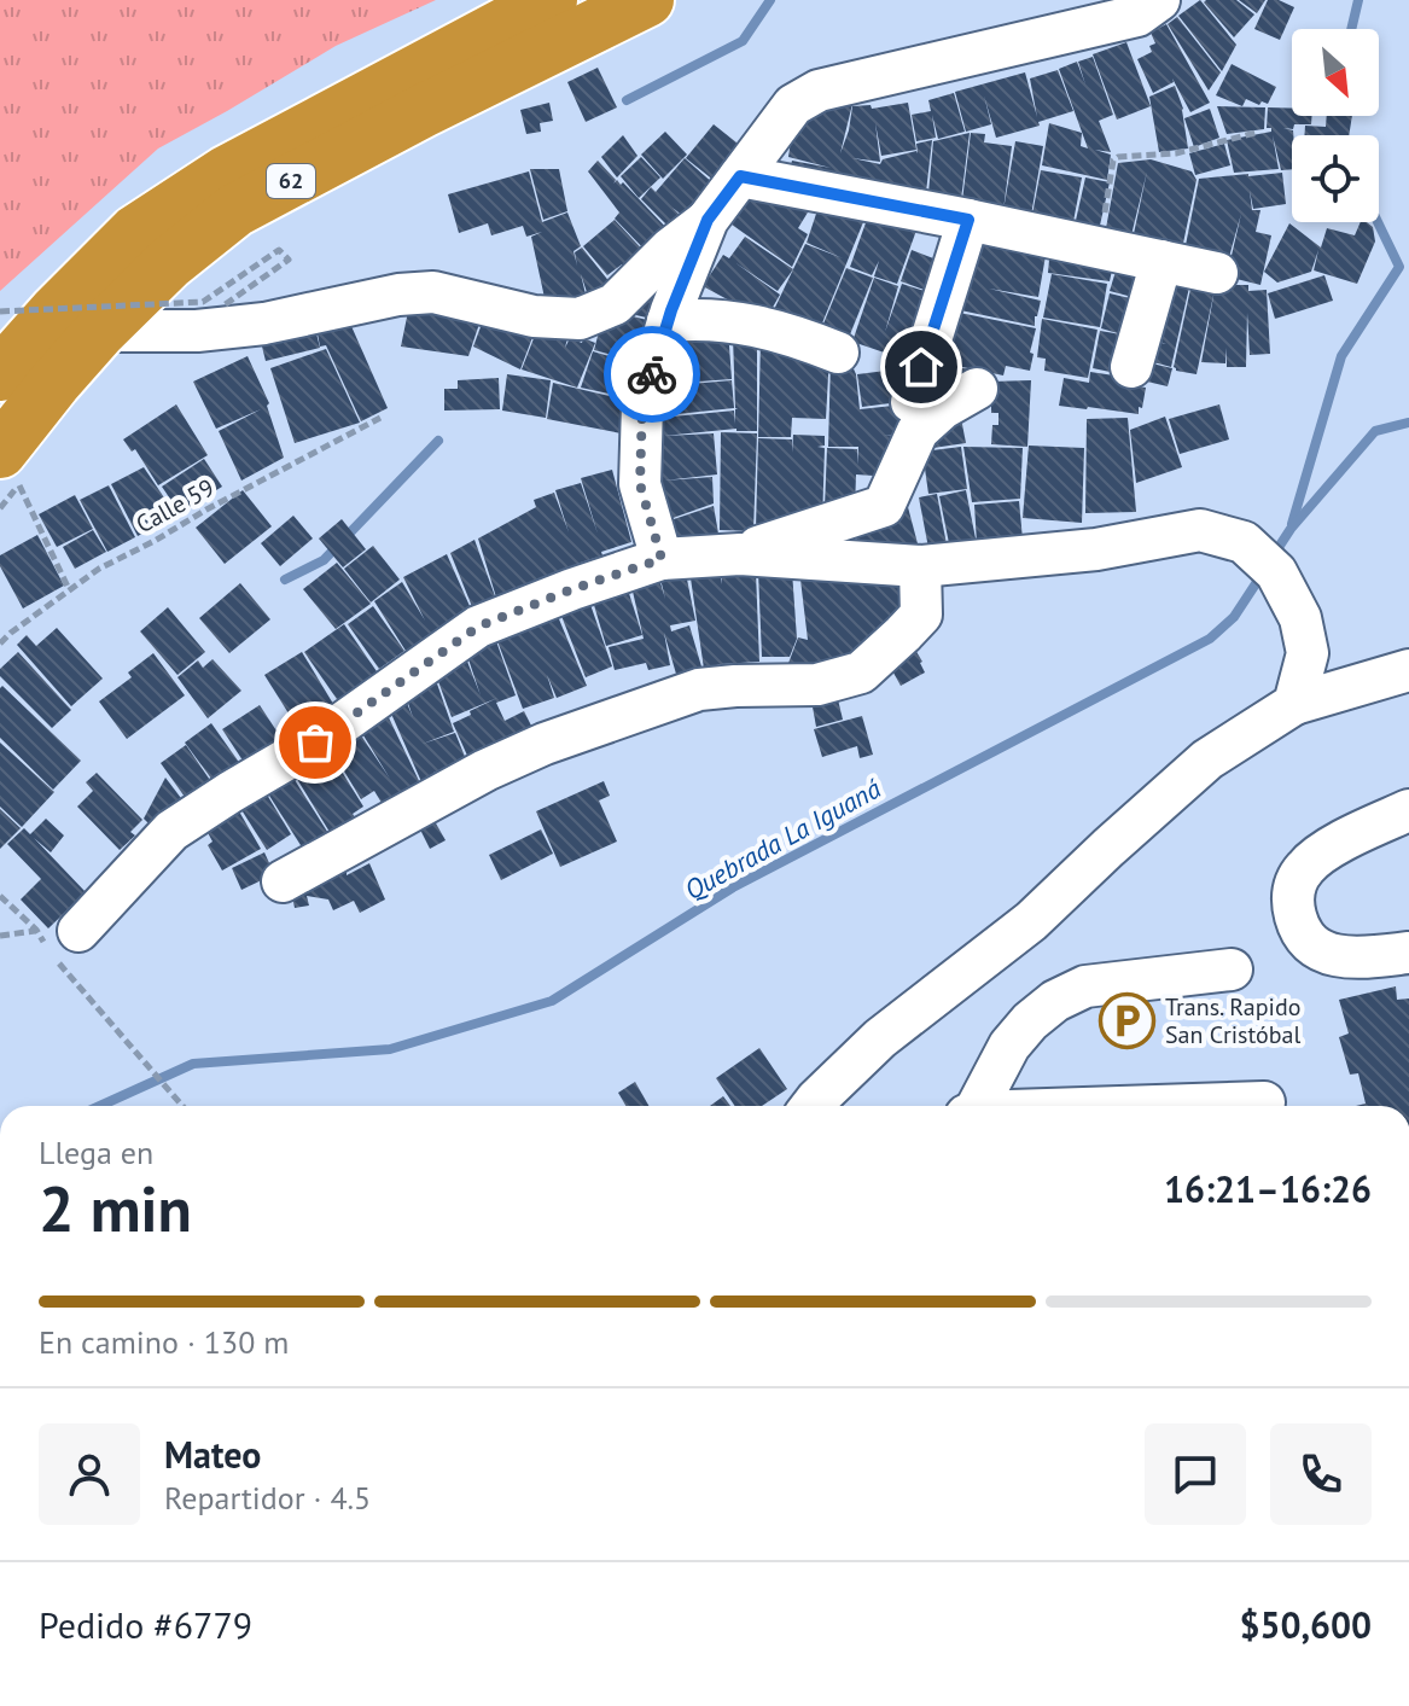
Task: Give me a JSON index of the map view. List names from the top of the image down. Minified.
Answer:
{"streets":{"highway":["62"],"path":["Calle 59"]},"water":["Quebrada La Iguaná"],"places":{"parking":["Trans. Rapido San Cristóbal"]},"north":"bottom right","page":{"heading":["2 min","Llega en","16:21–16:26"],"panel":["Mateo","Repartidor · 4.5","Pedido #6779","$50,600"],"bar":"En camino · 130 m"}}
